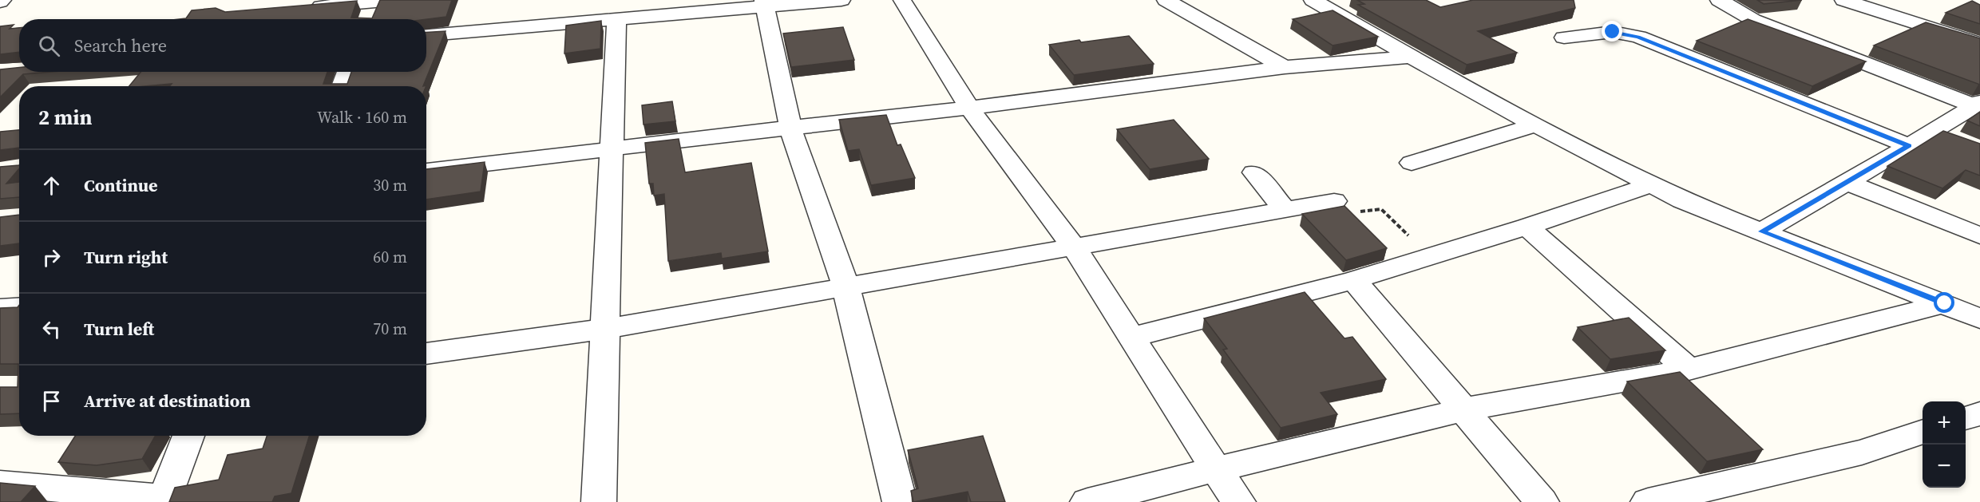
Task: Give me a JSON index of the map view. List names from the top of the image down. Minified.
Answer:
{"page":{"search":"Search here","heading":["2 min","Walk · 160 m"],"list":[["Continue","30 m"],["Turn right","60 m"],["Turn left","70 m"],"Arrive at destination"],"map_buttons":["+","−"]}}
